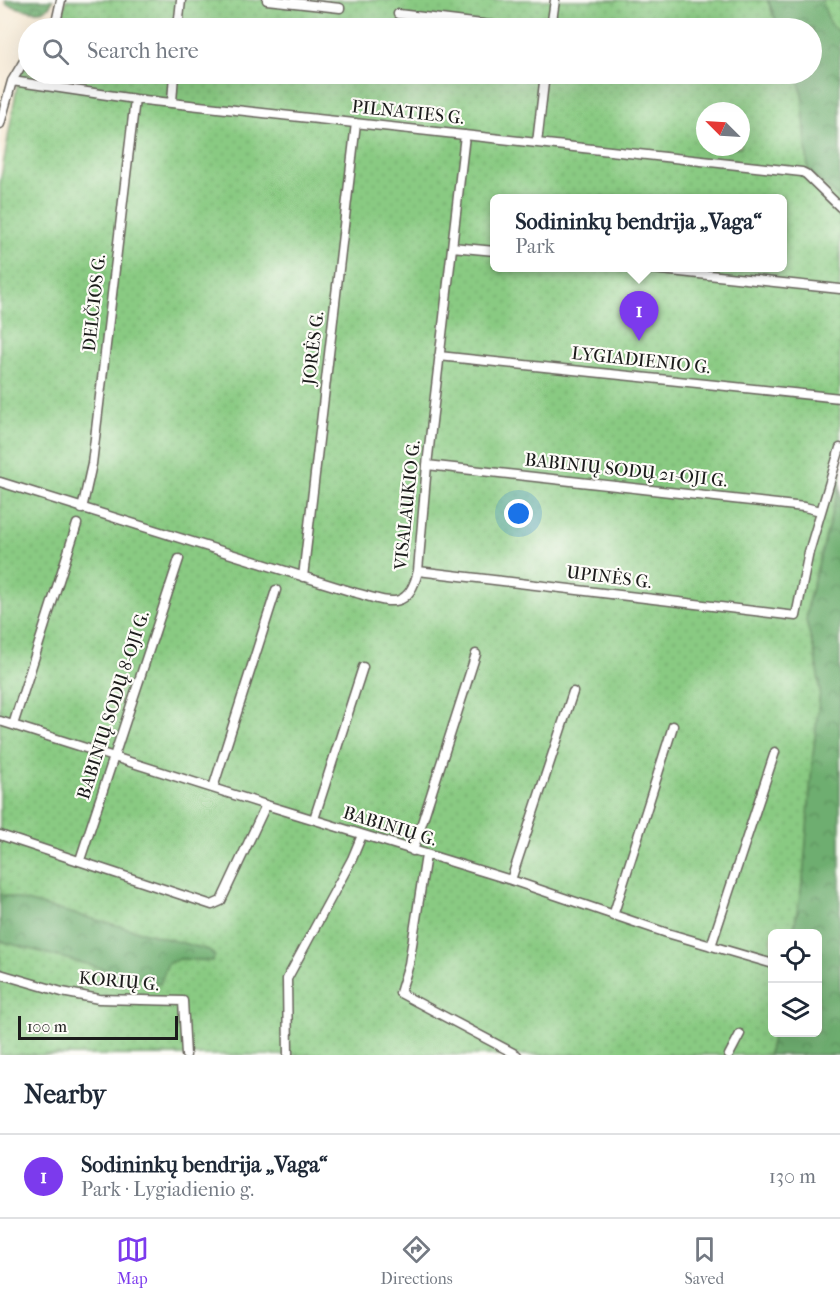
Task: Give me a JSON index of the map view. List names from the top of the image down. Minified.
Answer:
{"streets":{"street":["PILNATIES G.","DELČIOS G.","JORĖS G.","LYGIADIENIO G.","BABINIŲ SODŲ 21-OJI G.","VISALAUKIO G.","UPINĖS G.","BABINIŲ SODŲ 8-OJI G.","BABINIŲ G.","KORIŲ G."]},"crossings":[["PILNATIES G.","DELČIOS G."],["PILNATIES G.","JORĖS G."],["PILNATIES G.","VISALAUKIO G."],["DELČIOS G.","VISALAUKIO G."],["JORĖS G.","VISALAUKIO G."],["LYGIADIENIO G.","VISALAUKIO G."],["BABINIŲ SODŲ 21-OJI G.","VISALAUKIO G."],["BABINIŲ SODŲ 21-OJI G.","UPINĖS G."],["VISALAUKIO G.","UPINĖS G."],["BABINIŲ SODŲ 8-OJI G.","BABINIŲ G."]],"scale_bar":"100 m","north":"top left","page":{"search":"Search here","popup":["Sodininkų bendrija „Vaga“","Park"],"pins":"1","scale":"100 m","heading":"Nearby","list":[{"mark":"1","name":"Sodininkų bendrija „Vaga“","note":"Park · Lygiadienio g.","value":"130 m"}],"nav":["Map","Directions","Saved"]}}
